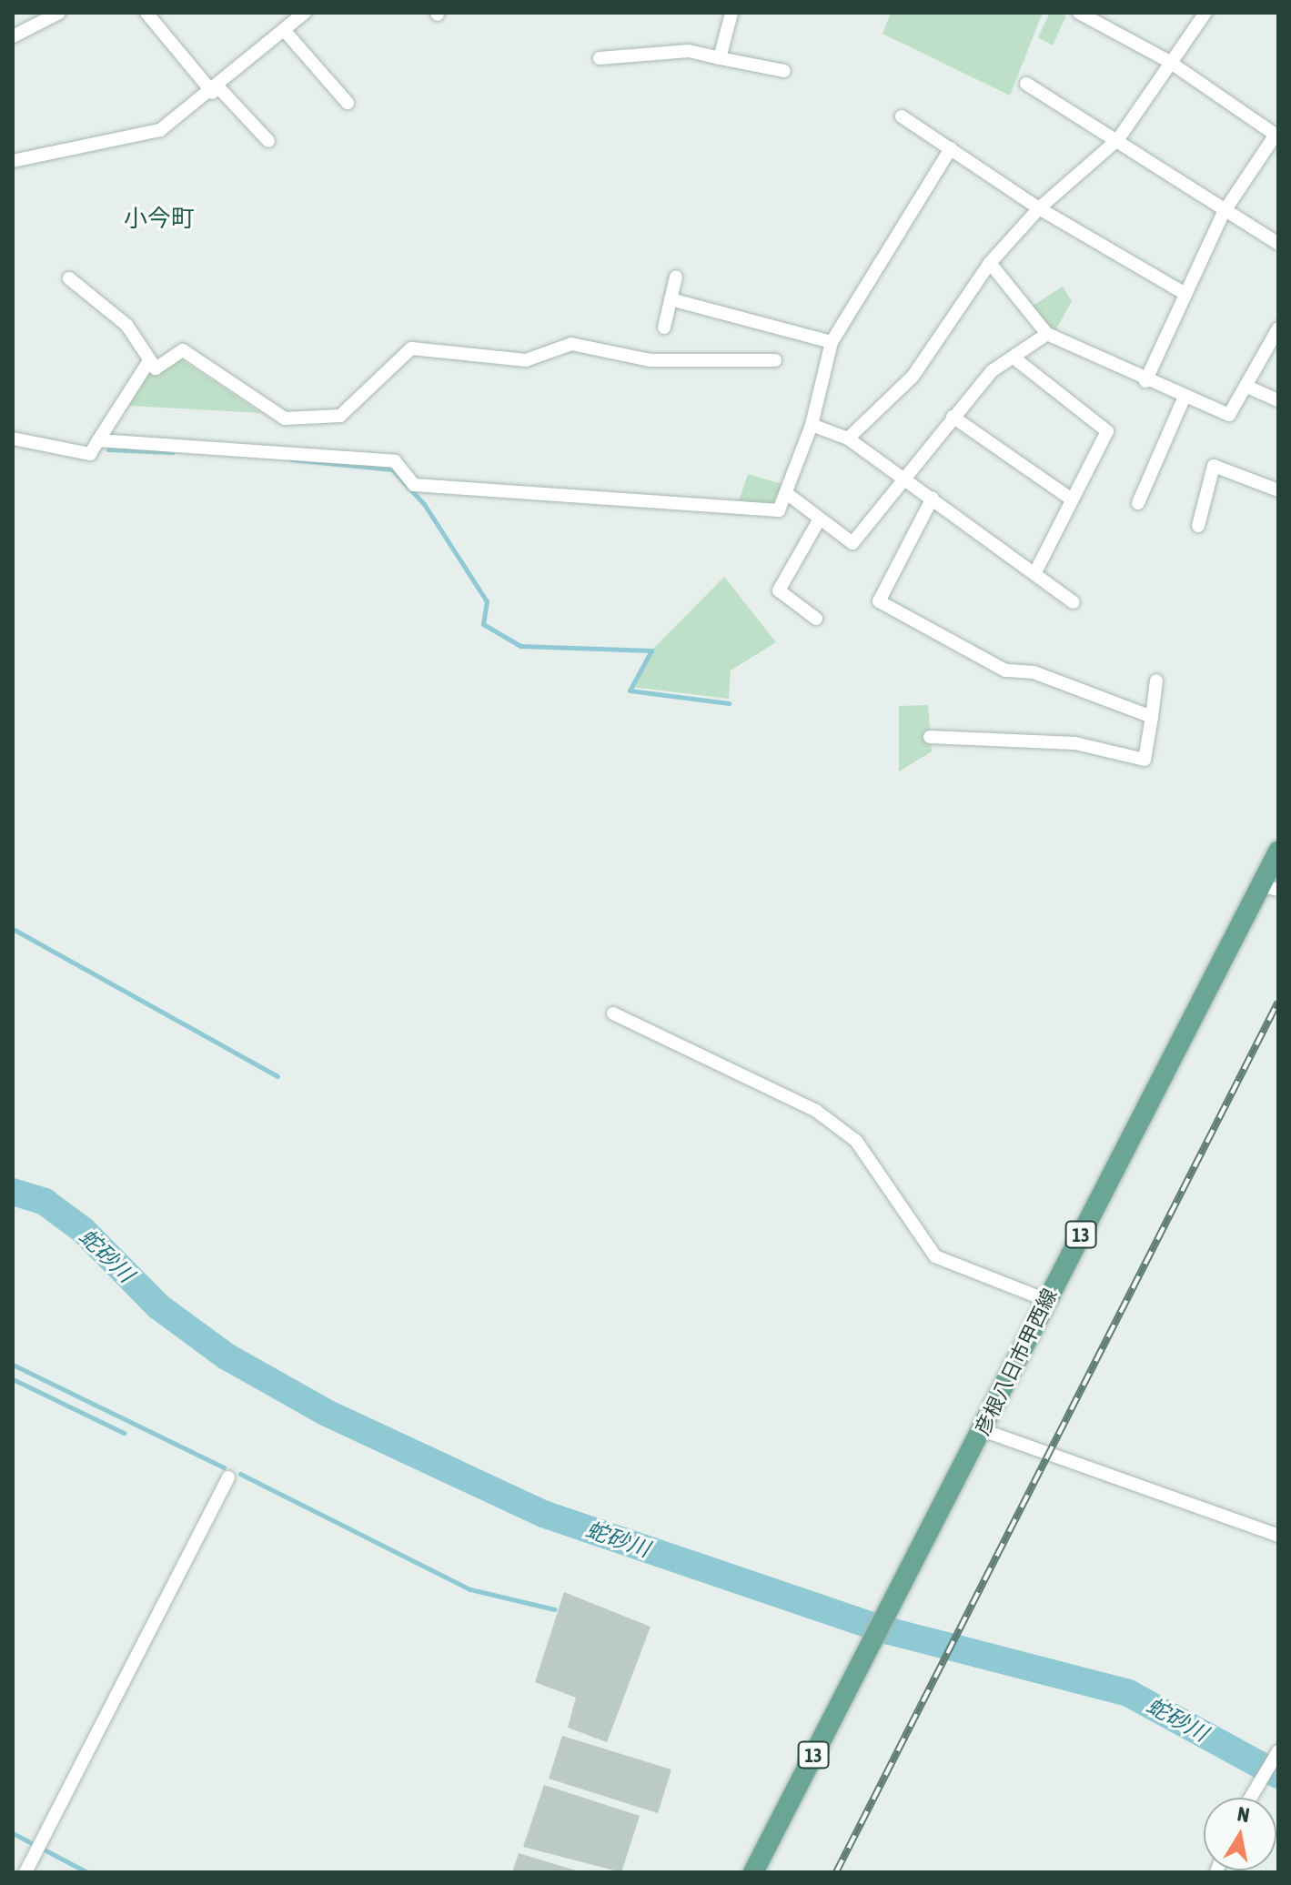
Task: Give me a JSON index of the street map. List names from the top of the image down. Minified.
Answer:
{"streets":{"main road":["13","彦根八日市甲西線"]},"districts":["小今町"],"water":["蛇砂川"],"north":"top"}
